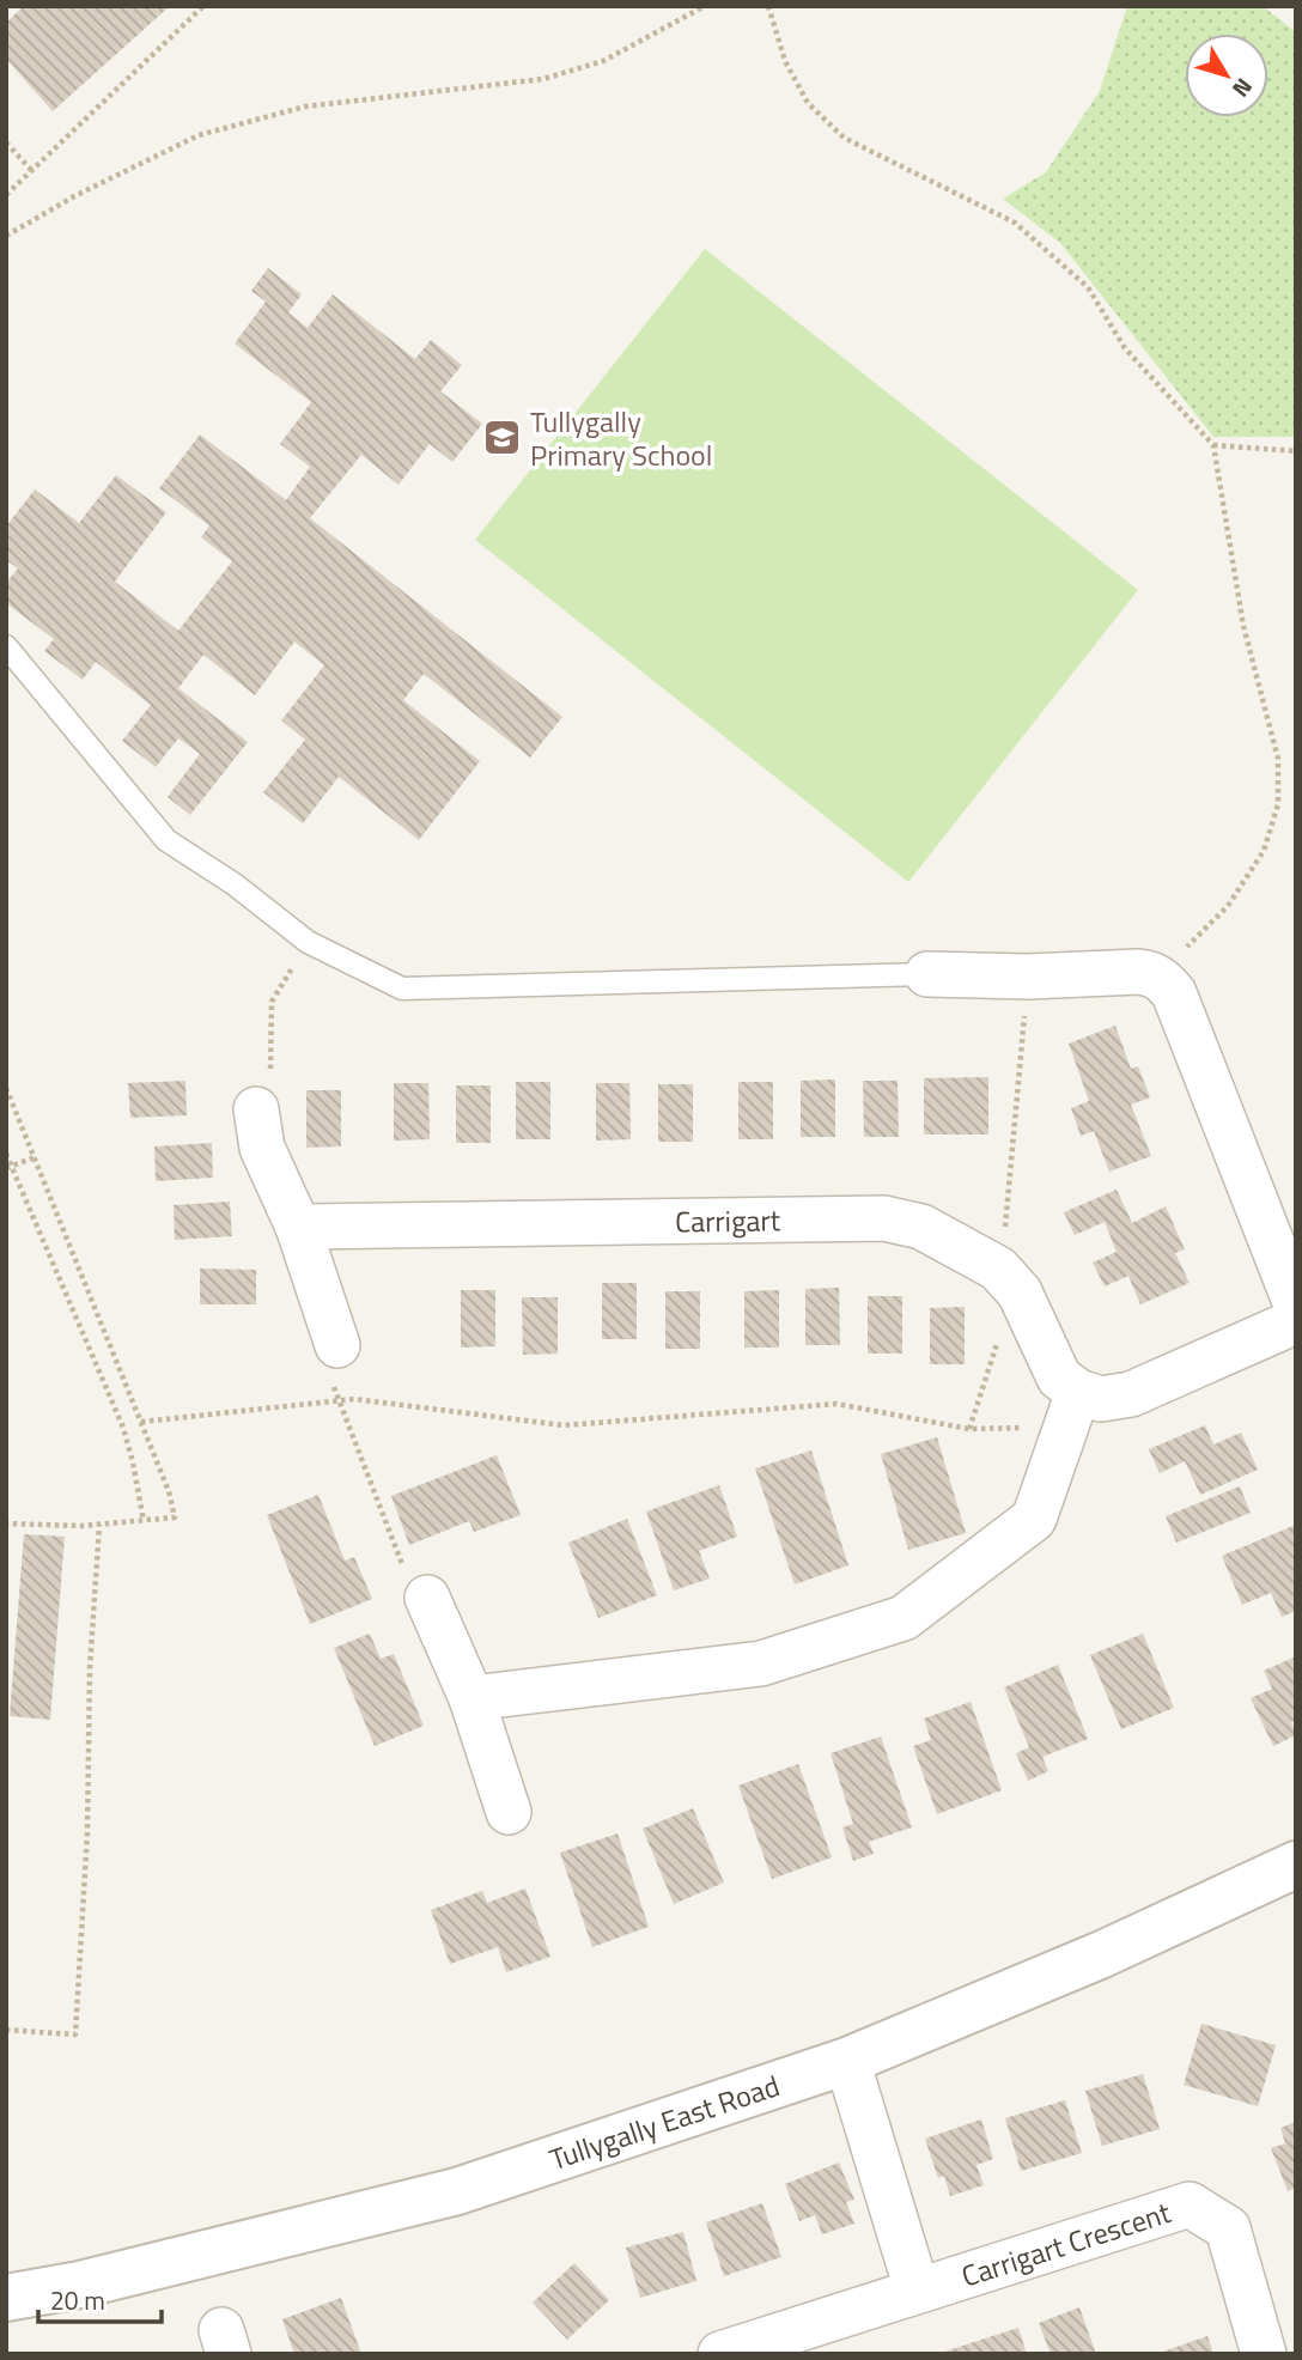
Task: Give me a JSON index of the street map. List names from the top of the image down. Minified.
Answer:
{"streets":{"street":["Carrigart","Tullygally East Road","Carrigart Crescent"]},"places":{"school or university":["Tullygally Primary School"]},"scale_bar":"20 m","north":"bottom right"}
